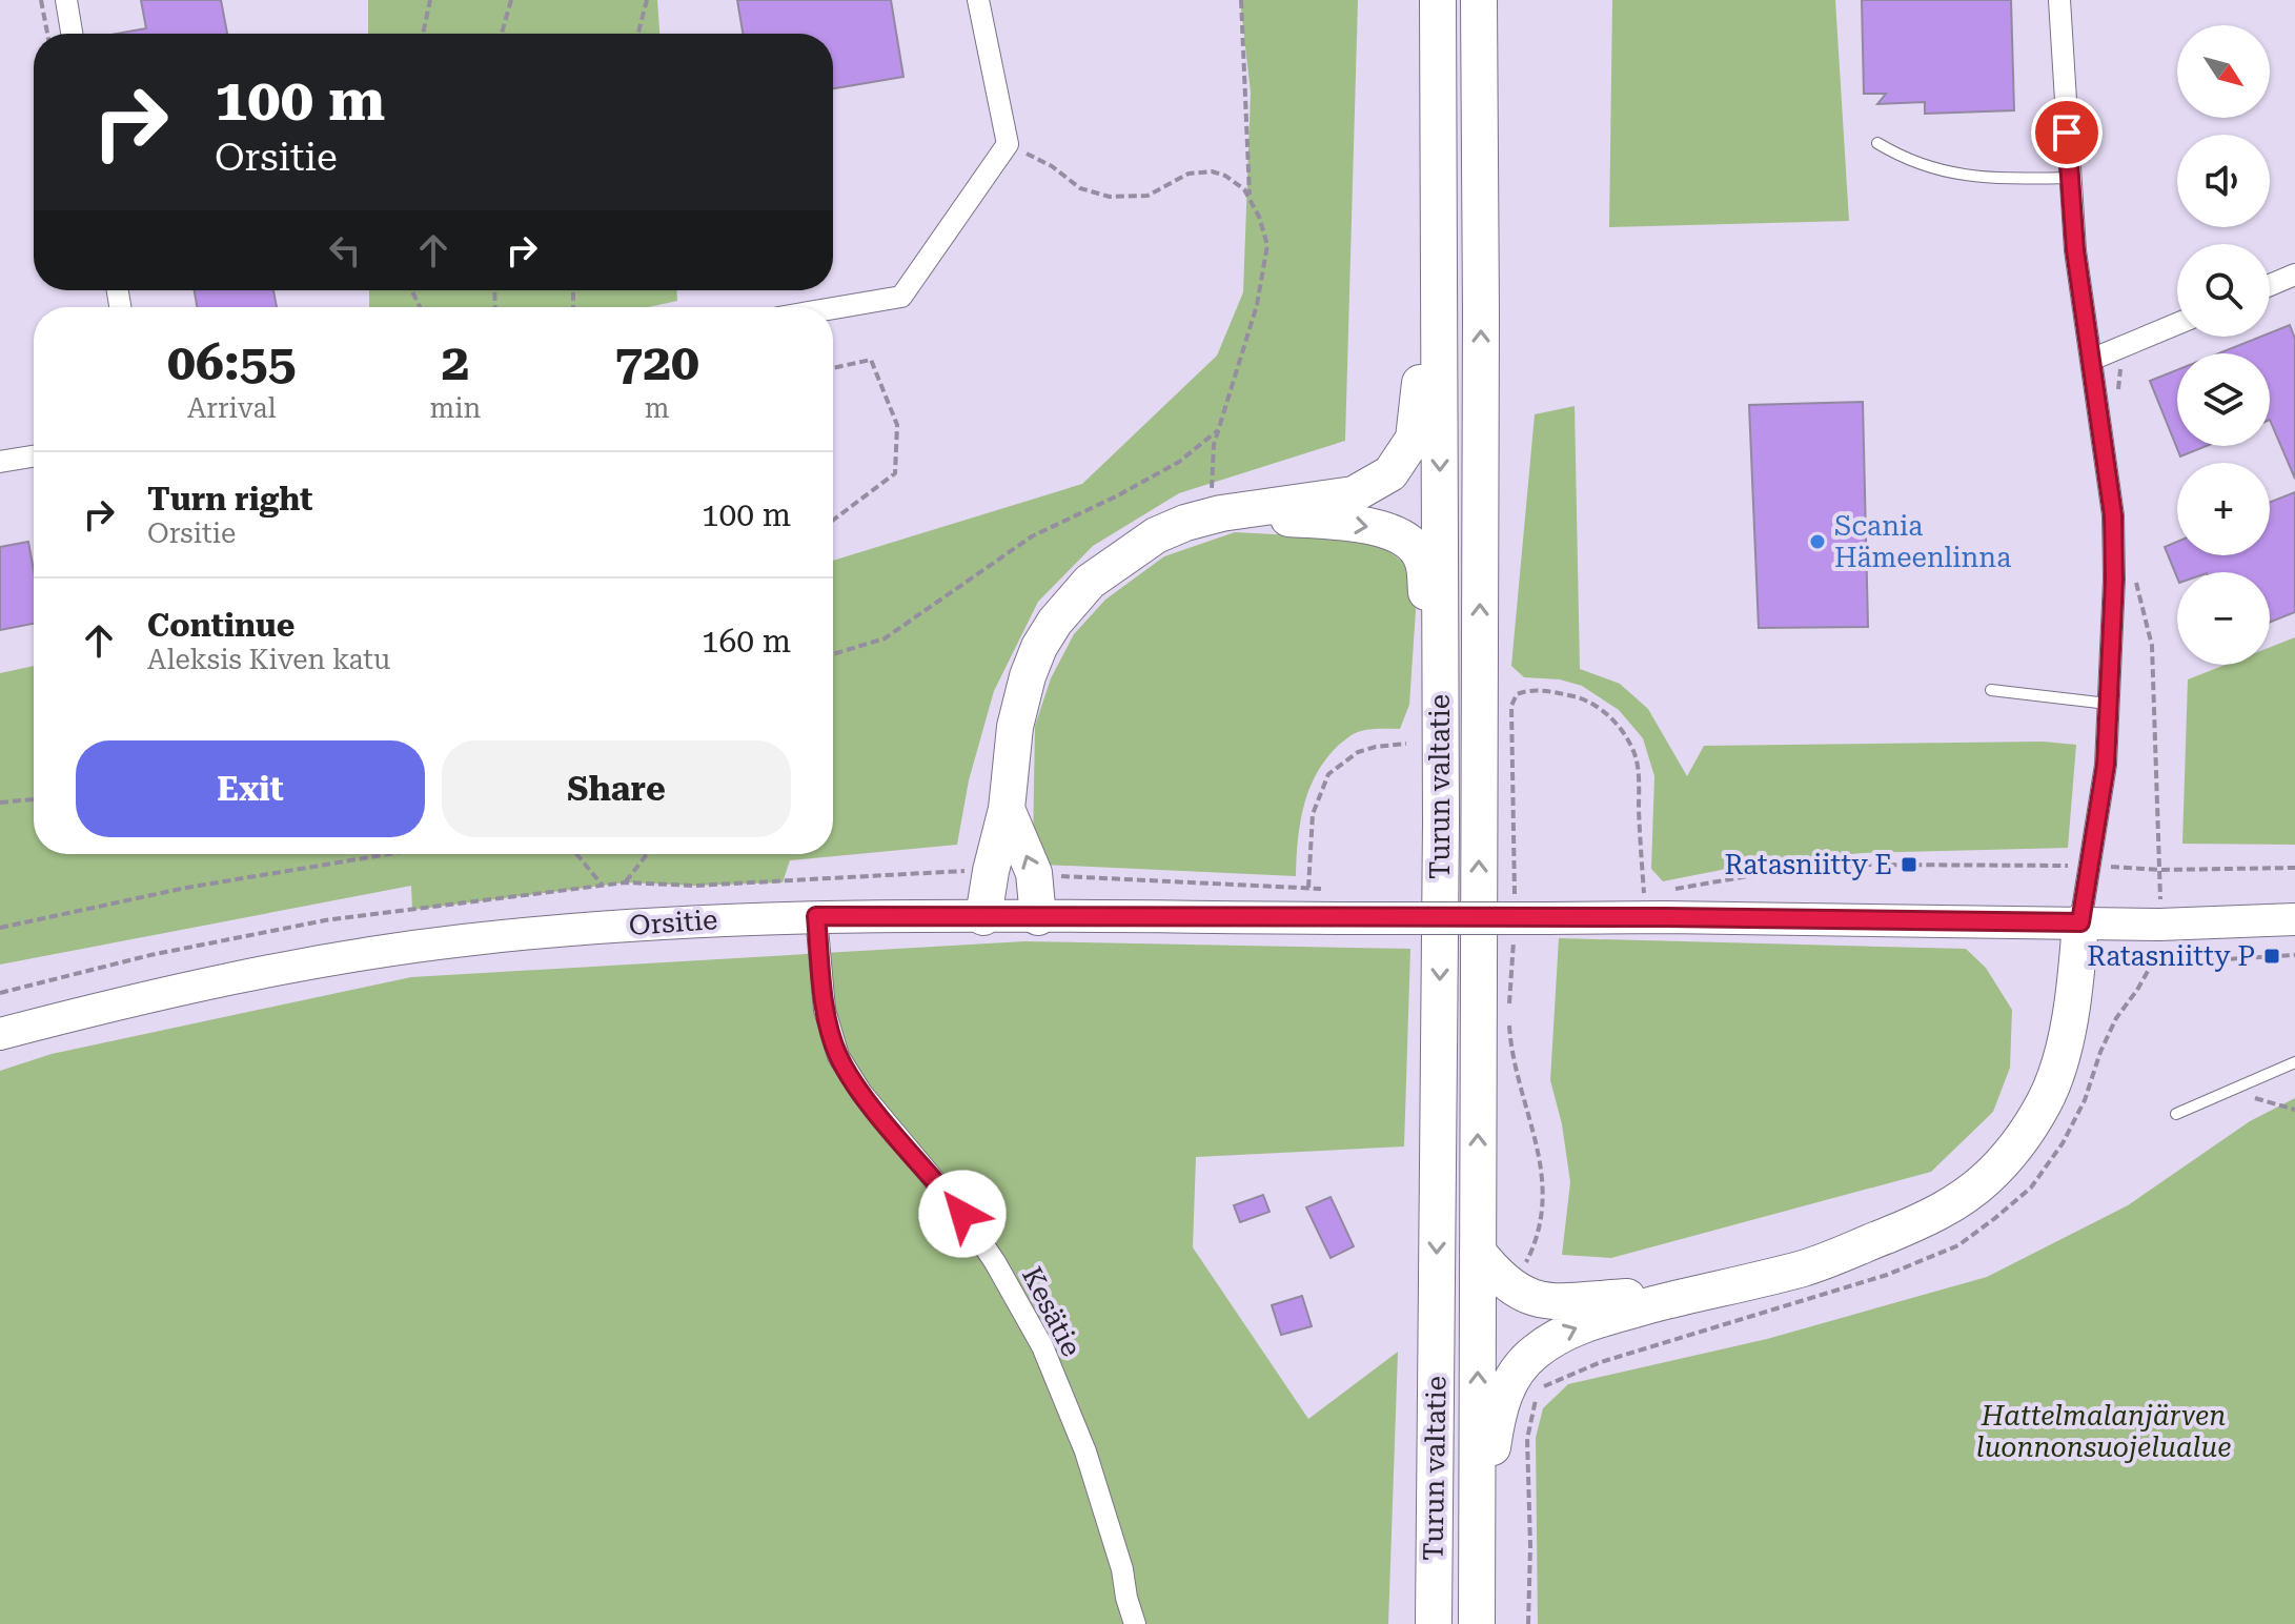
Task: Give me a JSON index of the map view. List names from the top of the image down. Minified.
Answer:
{"streets":{"highway":["Turun valtatie"],"main road":["Orsitie"],"street":["Kesätie"]},"crossings":[["Orsitie","Kesätie"]],"parks":["Hattelmalanjärven luonnonsuojelualue"],"places":{"other":["Scania Hämeenlinna"],"transit":["Ratasniitty E","Ratasniitty P"]},"north":"bottom right","page":{"map_buttons":["+","−"],"turn":["100 m","Orsitie"],"eta":["06:55","Arrival","2","min","720","m"],"list":[{"name":"Turn right","note":"Orsitie","value":"100 m"},{"name":"Continue","note":"Aleksis Kiven katu","value":"160 m"}],"buttons":["Exit","Share"]}}
